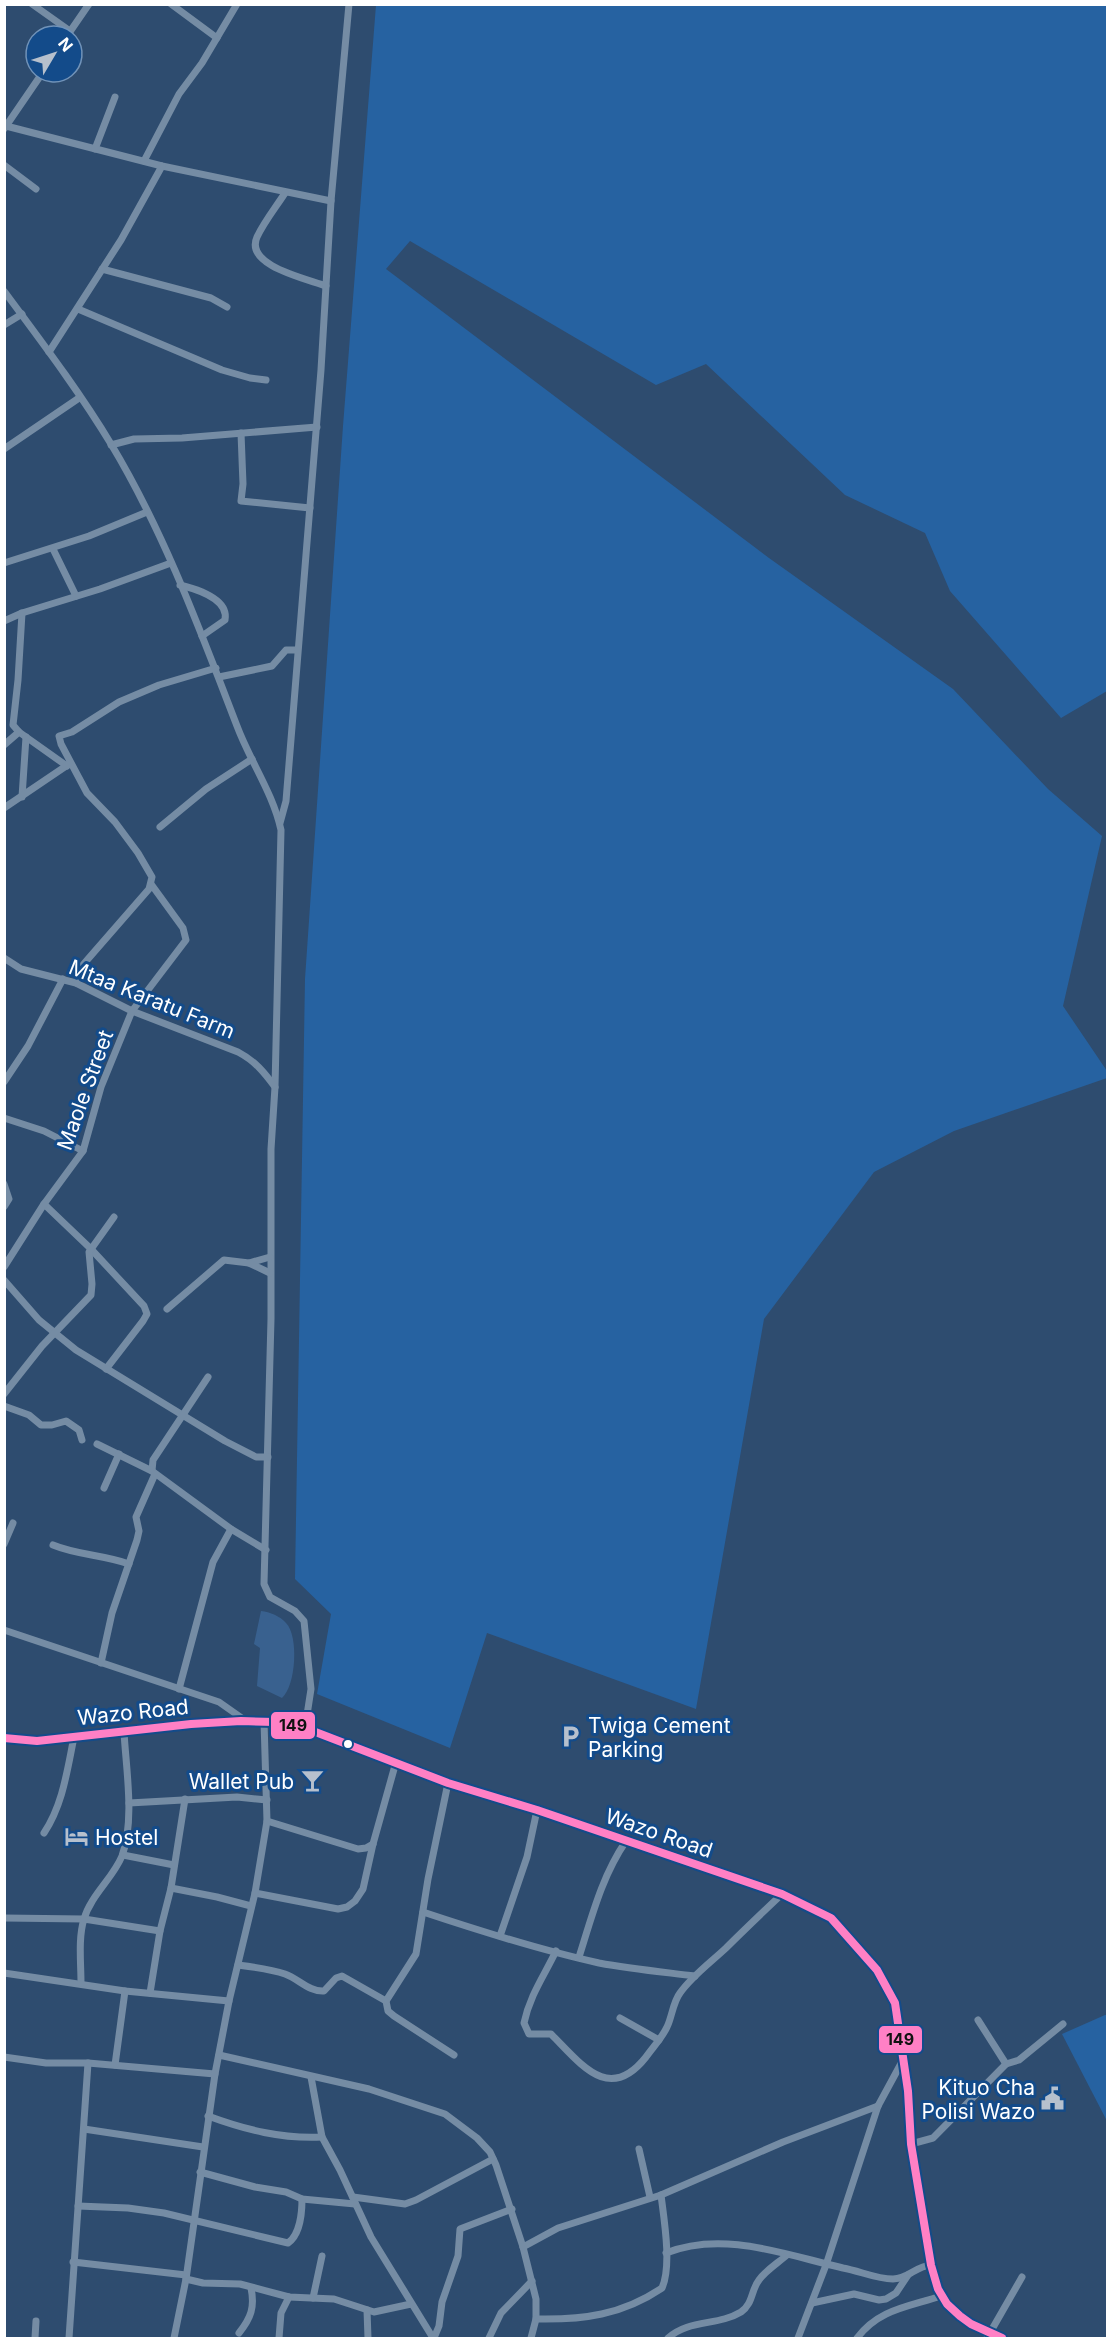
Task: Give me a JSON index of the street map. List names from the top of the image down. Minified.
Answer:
{"streets":{"main road":["Wazo Road"],"street":["Mtaa Karatu Farm","Maole Street"]},"crossings":[["Mtaa Karatu Farm","Maole Street"]],"places":{"parking":["Twiga Cement Parking"],"bar":["Wallet Pub"],"hotel":["Hostel"],"public building":["Kituo Cha Polisi Wazo"]},"lines":["transit line 149"],"north":"top right"}
